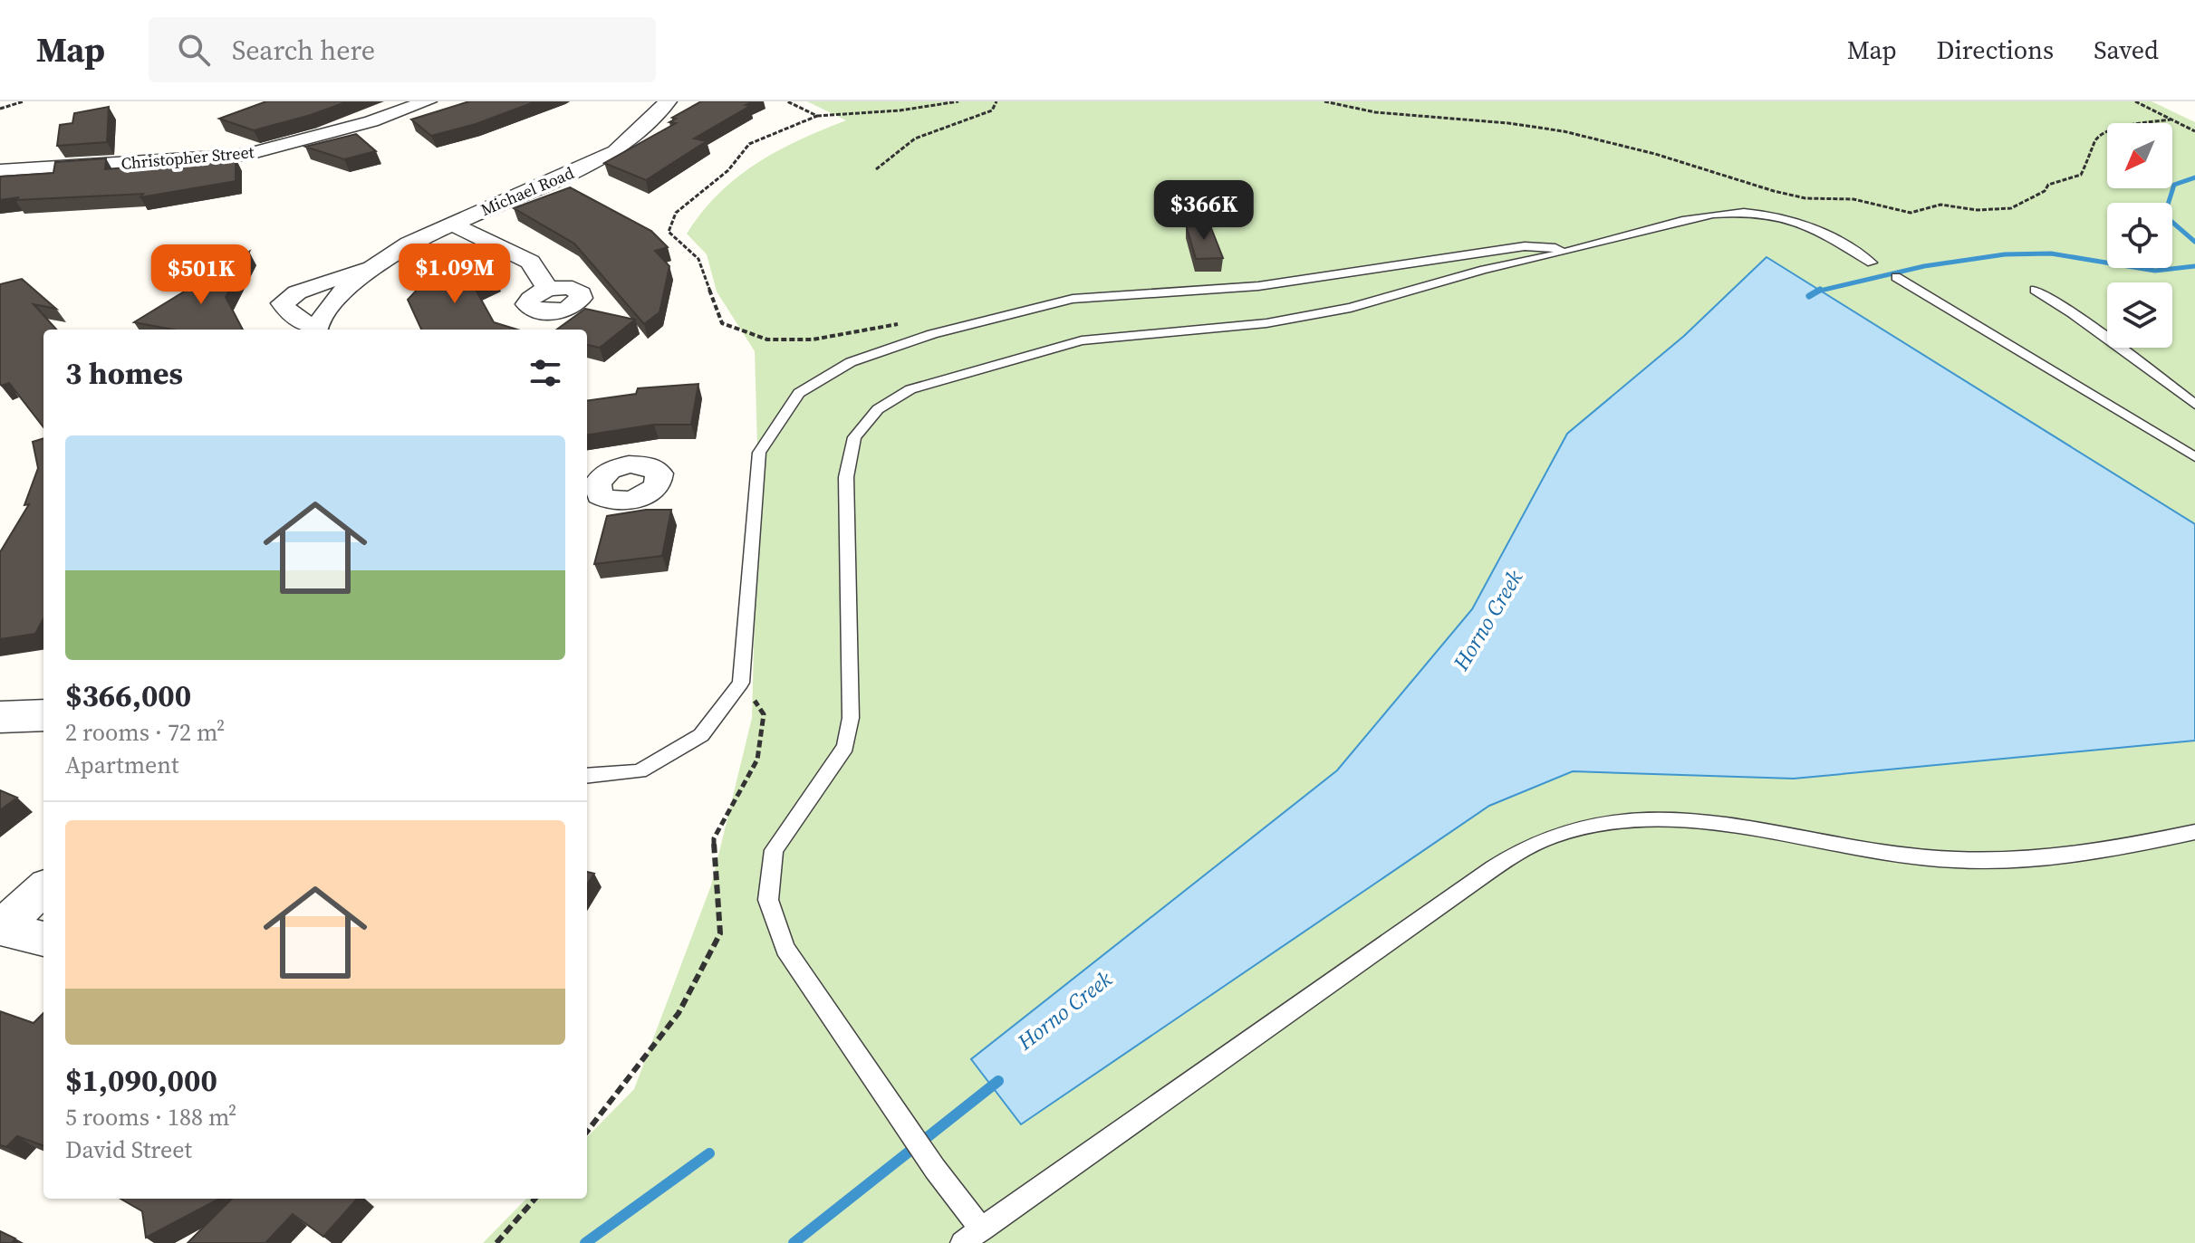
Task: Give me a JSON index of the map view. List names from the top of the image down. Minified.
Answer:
{"streets":{"street":["Christopher Street","Michael Road"]},"water":["Horno Creek"],"north":"bottom left","page":{"header":"Map","search":"Search here","nav":["Map","Directions","Saved"],"price":["$366K","$1.09M","$501K"],"heading":"3 homes","list":[{"name":"$366,000","note":"2 rooms · 72 m² · Apartment"},{"name":"$1,090,000","note":"5 rooms · 188 m² · David Street"}]}}
